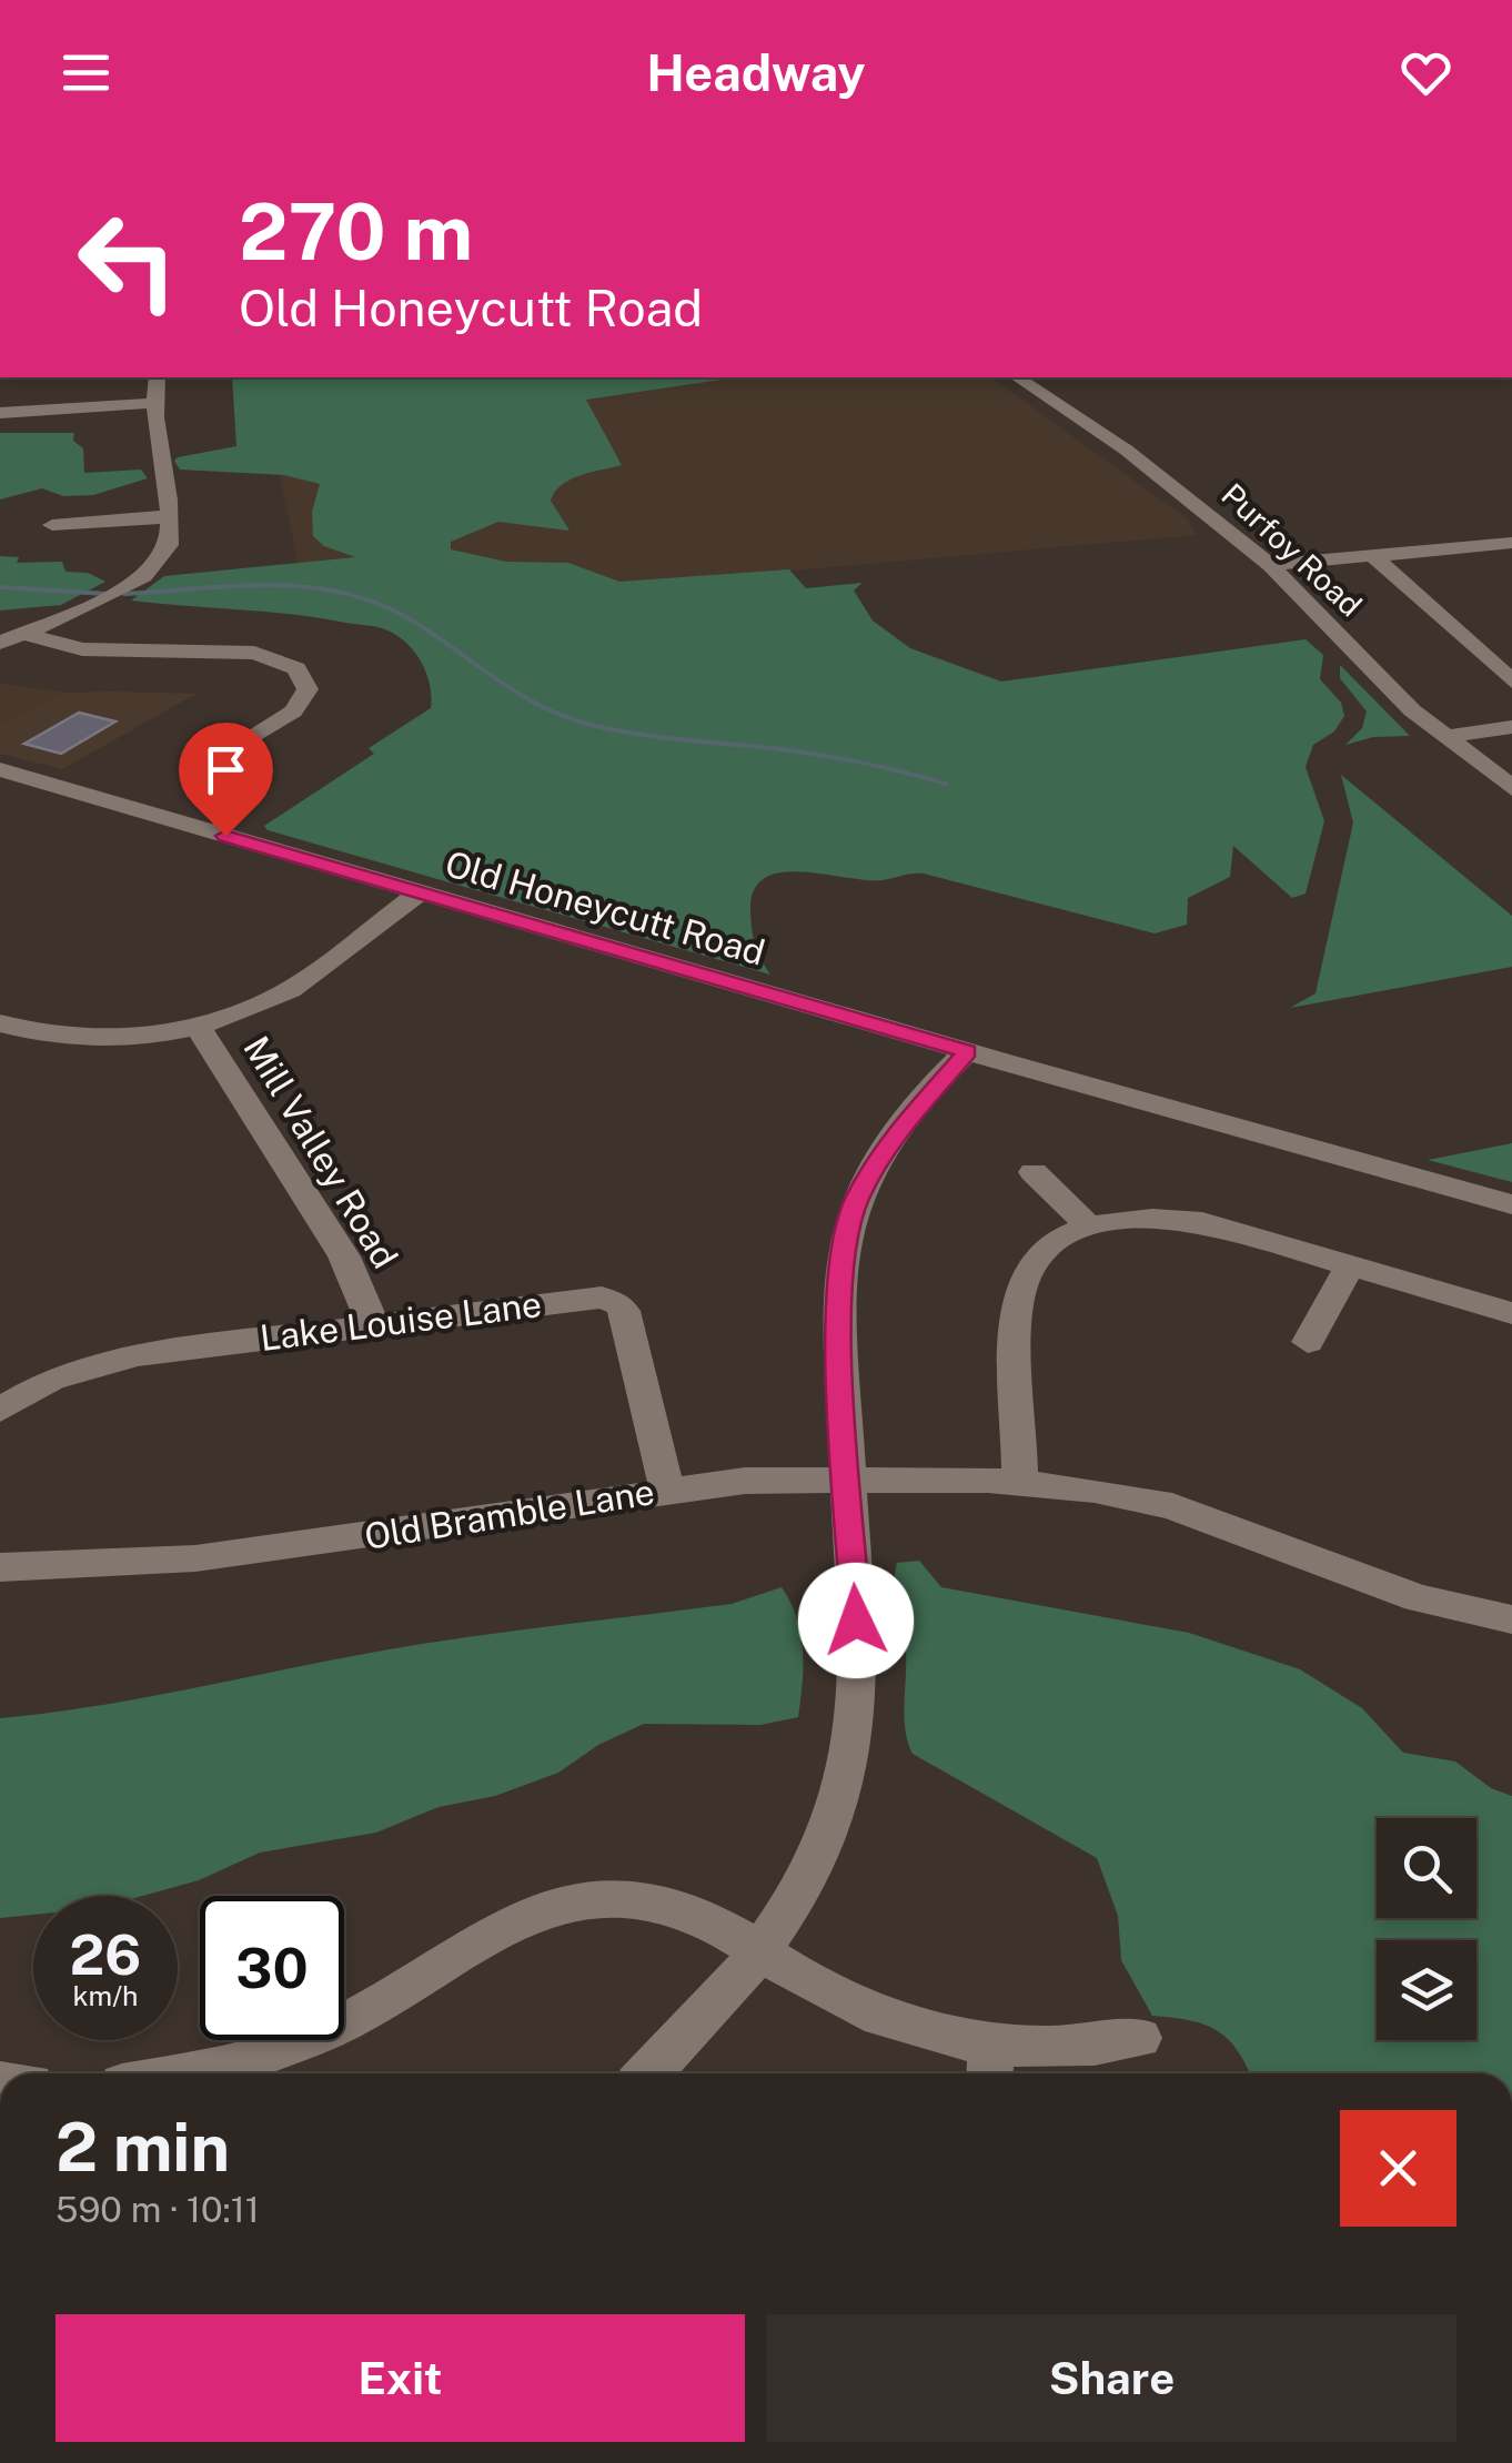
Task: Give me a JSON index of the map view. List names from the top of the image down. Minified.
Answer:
{"streets":{"street":["Purfoy Road","Old Honeycutt Road","Mill Valley Road","Lake Louise Lane","Old Bramble Lane"]},"crossings":[["Mill Valley Road","Lake Louise Lane"],["Lake Louise Lane","Old Bramble Lane"]],"page":{"header":"Headway","turn":["270 m","Old Honeycutt Road"],"speed":"26 km/h","limit":"30","heading":["2 min","590 m · 10:11"],"buttons":["Exit","Share"]}}
